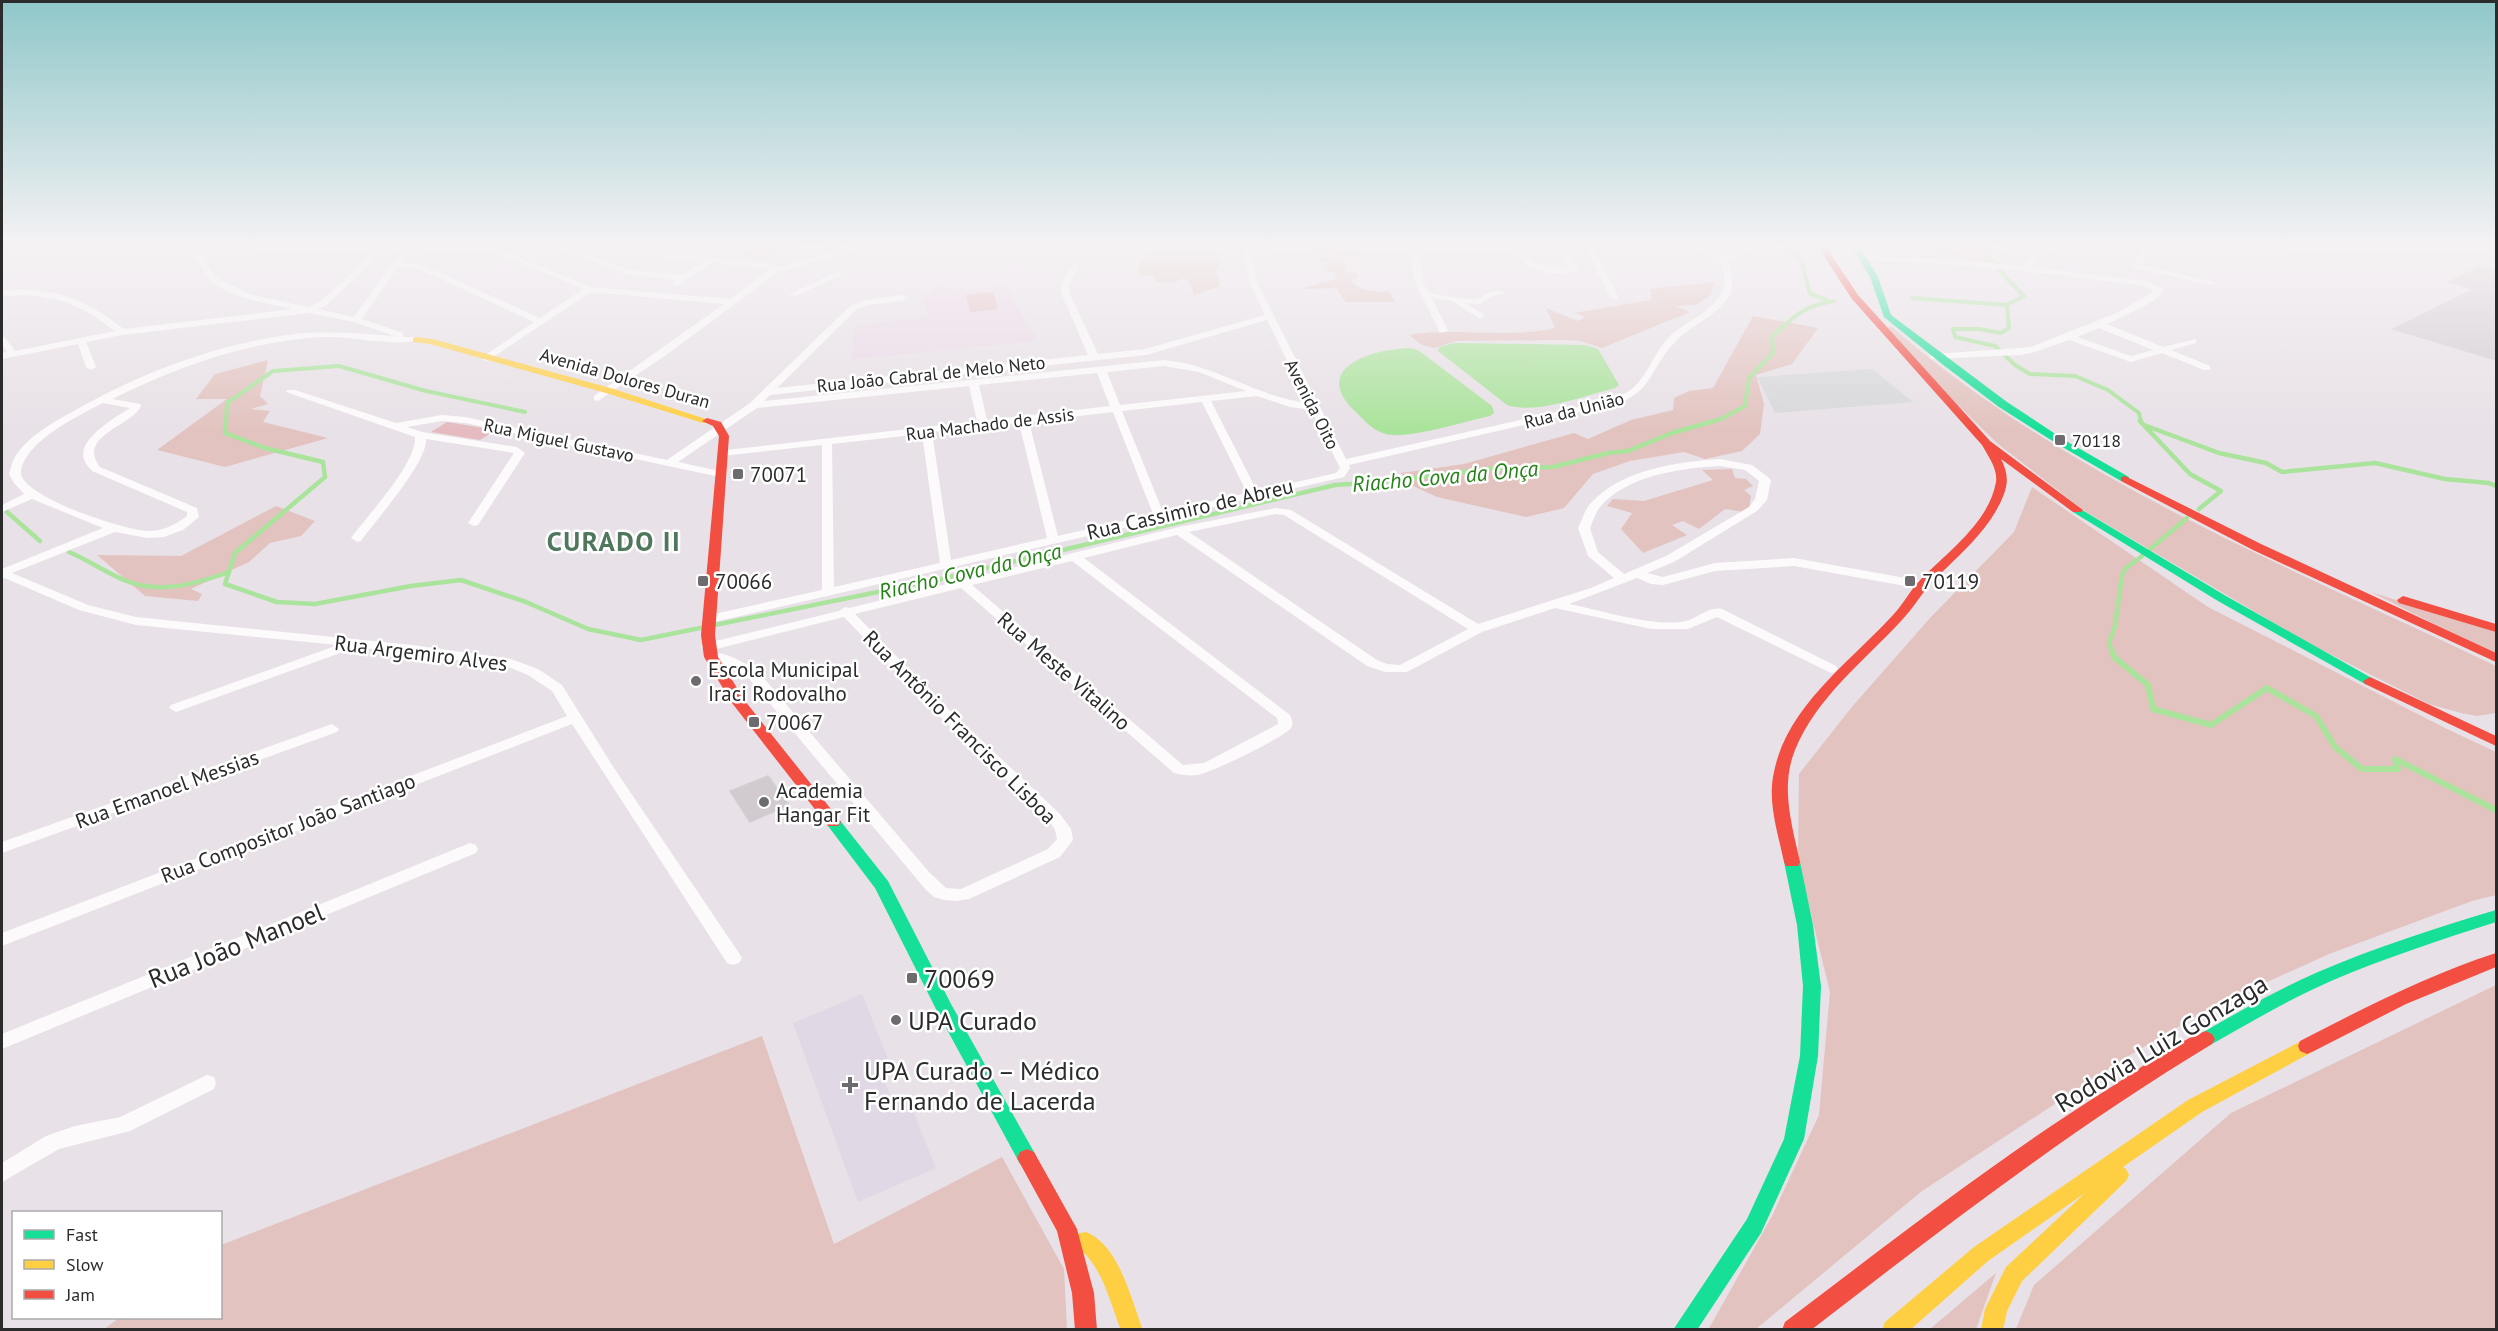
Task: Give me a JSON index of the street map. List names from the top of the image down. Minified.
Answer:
{"streets":{"main road":["Avenida Dolores Duran","Rodovia Luiz Gonzaga"],"street":["Rua João Cabral de Melo Neto","Avenida Oito","Rua da União","Rua Machado de Assis","Rua Miguel Gustavo","Rua Cassimiro de Abreu","Rua Argemiro Alves","Rua Meste Vitalino","Rua Antônio Francisco Lisboa","Rua Emanoel Messias","Rua Compositor João Santiago","Rua João Manoel"]},"crossings":[["Rua João Cabral de Melo Neto","Avenida Oito"],["Rua João Cabral de Melo Neto","Rua Machado de Assis"],["Avenida Oito","Rua da União"],["Avenida Oito","Rua Cassimiro de Abreu"],["Rua da União","Rua Cassimiro de Abreu"],["Rua Cassimiro de Abreu","Rua Meste Vitalino"],["Rua Cassimiro de Abreu","Rua Antônio Francisco Lisboa"],["Rua Argemiro Alves","Rua Compositor João Santiago"]],"districts":["CURADO II"],"water":["Riacho Cova da Onça"],"places":{"transit":["70118","70071","70066","70119","70067","70069"],"other":["Escola Municipal Iraci Rodovalho","Academia Hangar Fit","UPA Curado"],"health":["UPA Curado – Médico Fernando de Lacerda"]},"legend":["Fast","Slow","Jam"]}
